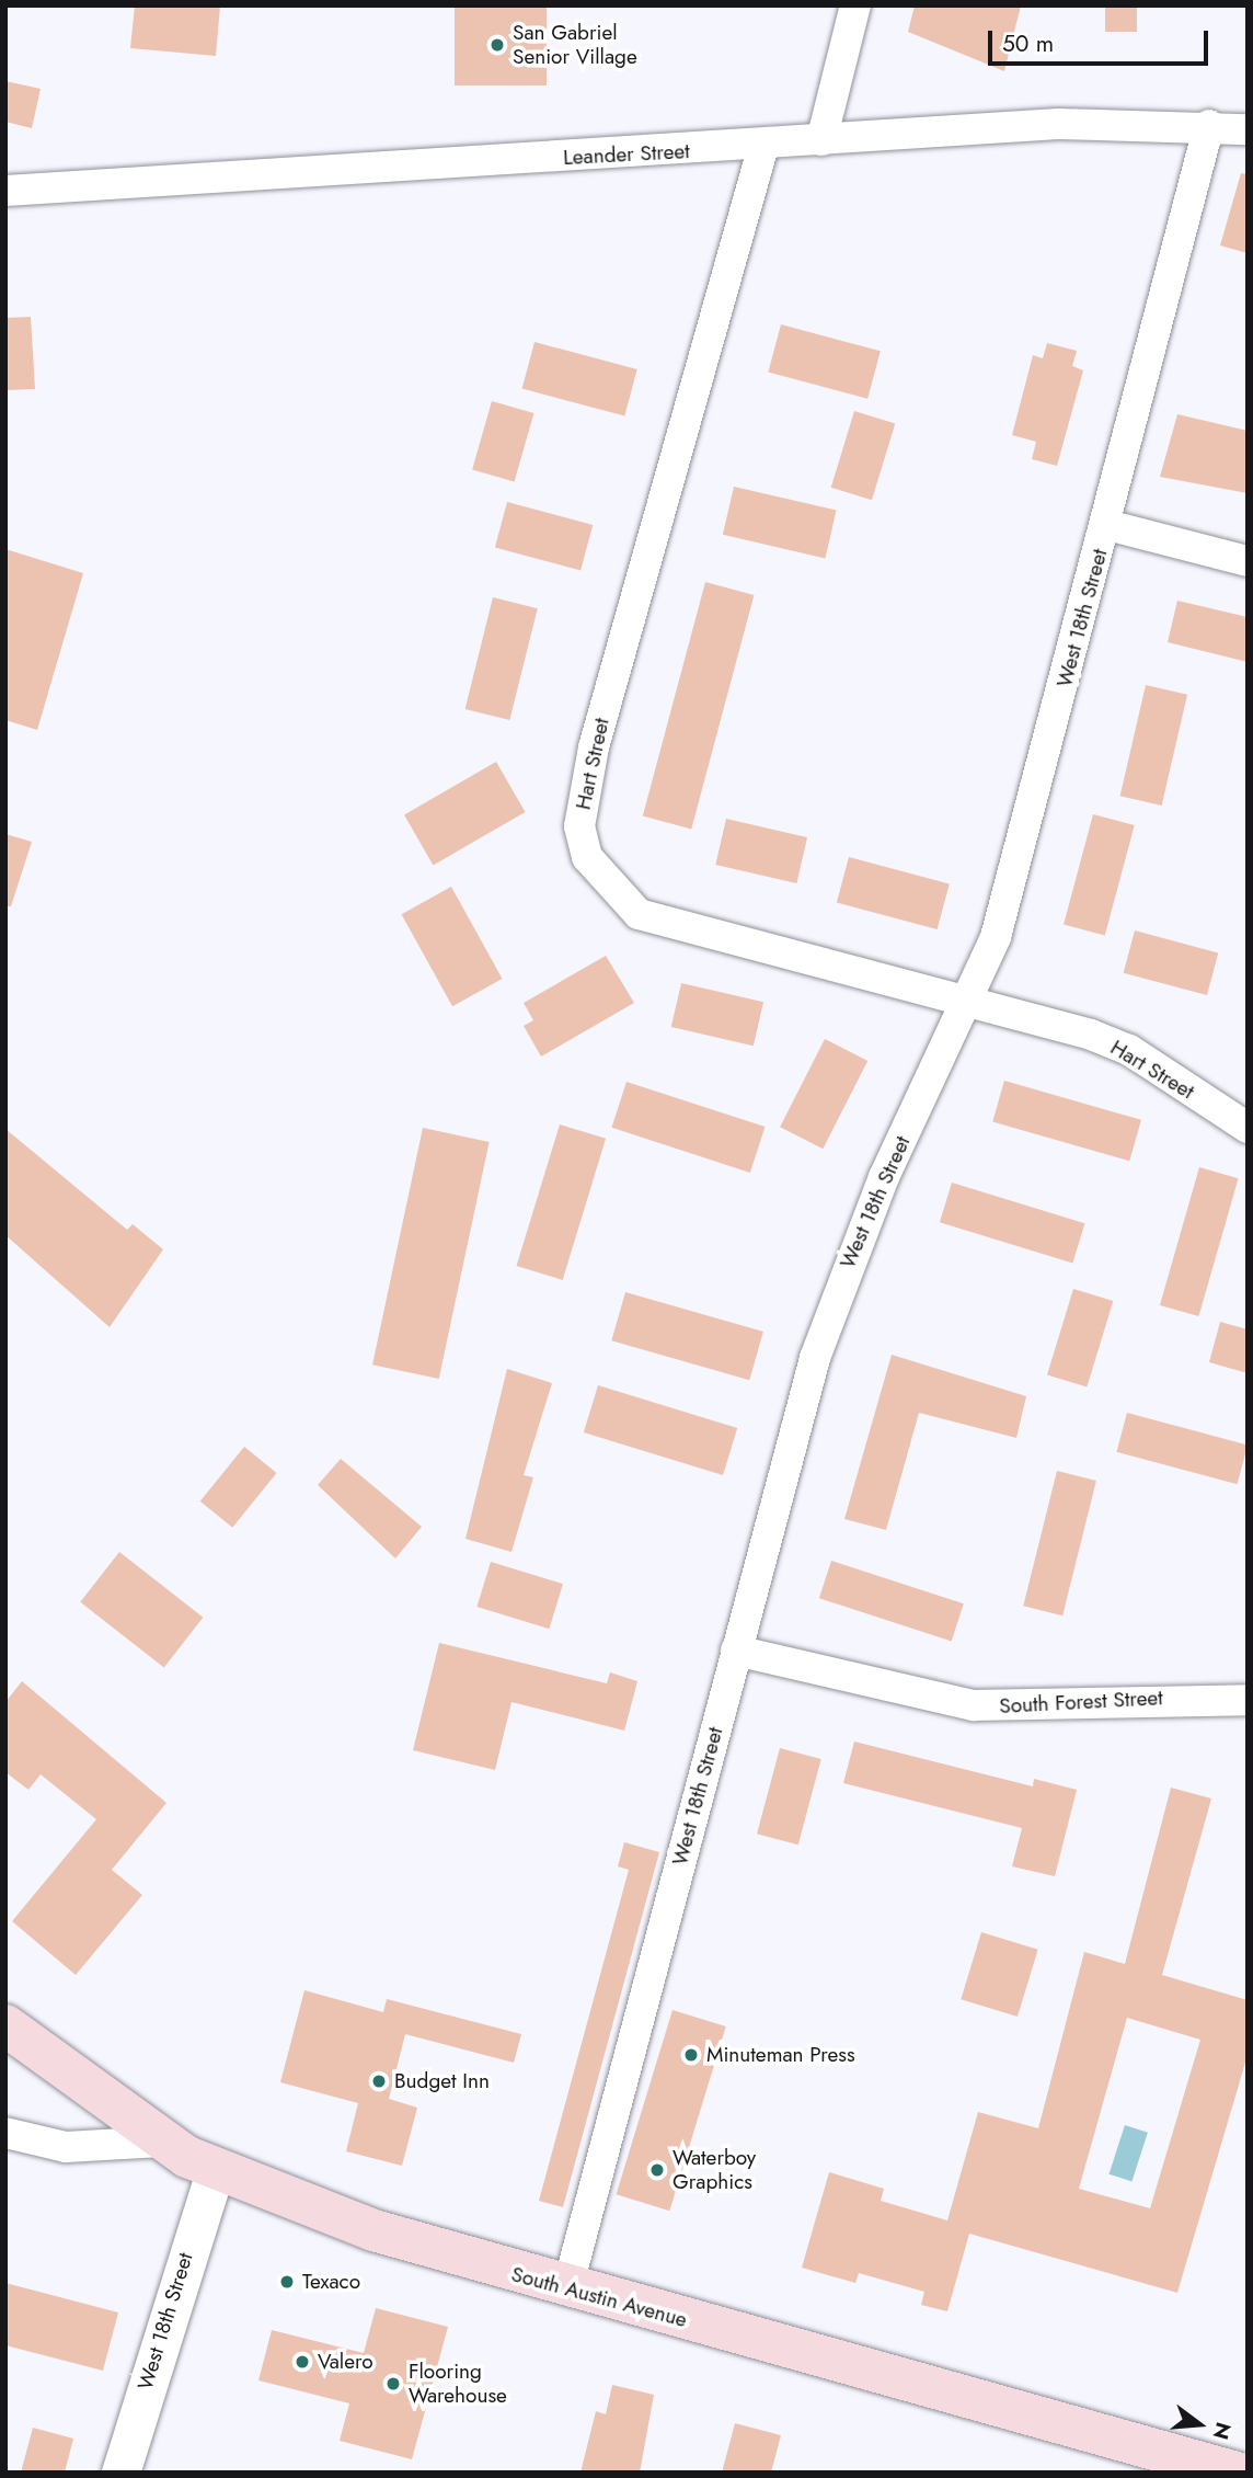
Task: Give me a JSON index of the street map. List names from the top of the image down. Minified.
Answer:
{"streets":{"main road":["South Austin Avenue"],"street":["Leander Street","West 18th Street","Hart Street","South Forest Street"]},"crossings":[["Leander Street","West 18th Street"],["Leander Street","Hart Street"],["West 18th Street","Hart Street"],["West 18th Street","South Forest Street"],["West 18th Street","South Austin Avenue"]],"places":["San Gabriel Senior Village","Minuteman Press","Budget Inn","Waterboy Graphics","Texaco","Valero","Flooring Warehouse"],"scale_bar":"50 m","north":"right"}
